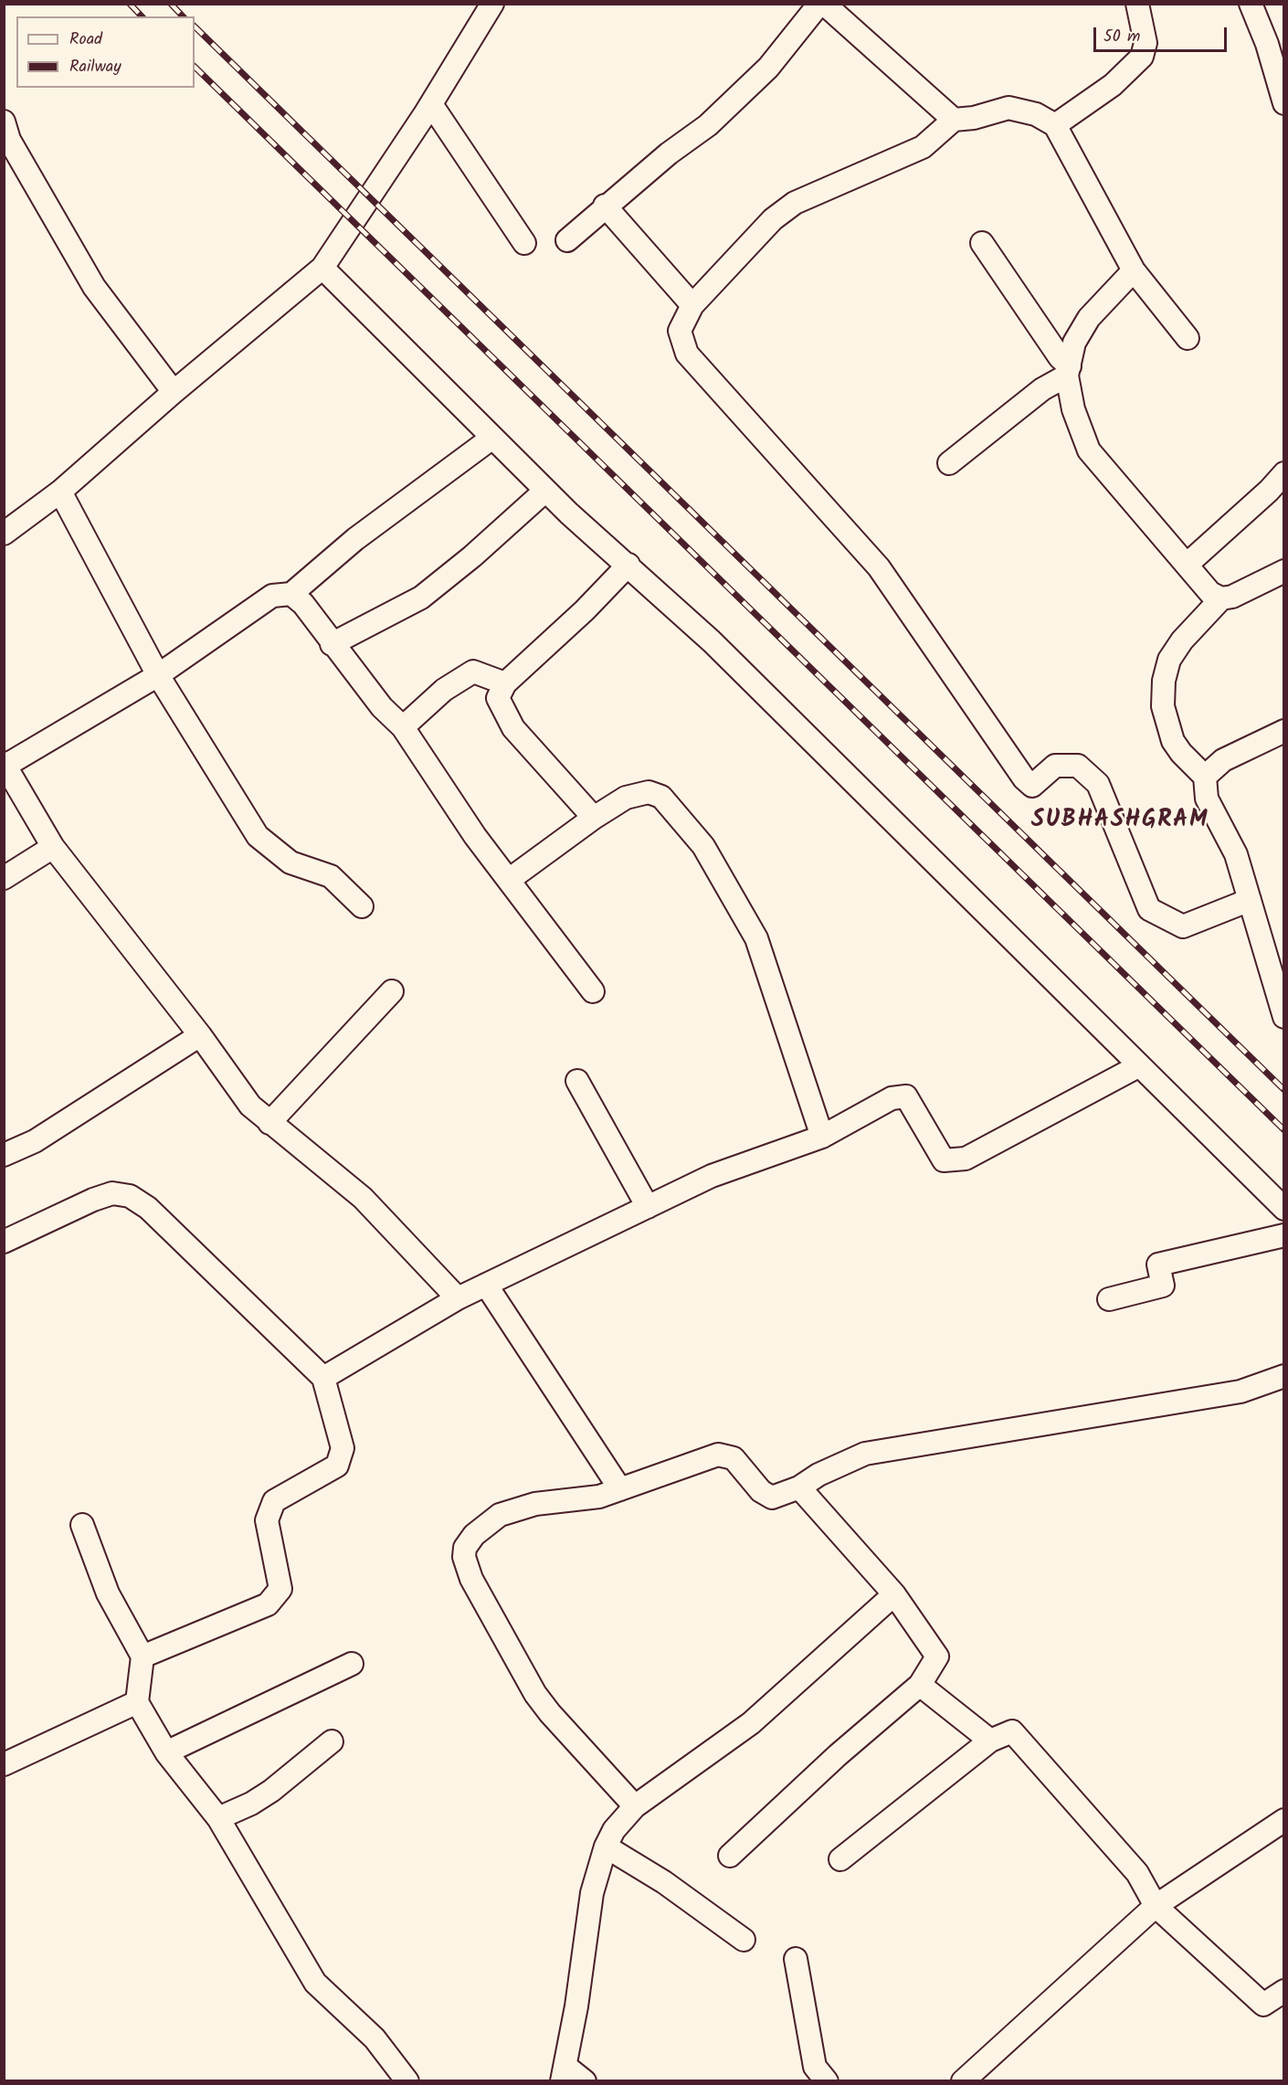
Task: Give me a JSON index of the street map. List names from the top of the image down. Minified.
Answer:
{"districts":["SUBHASHGRAM"],"legend":["Road","Railway"],"scale_bar":"50 m"}
